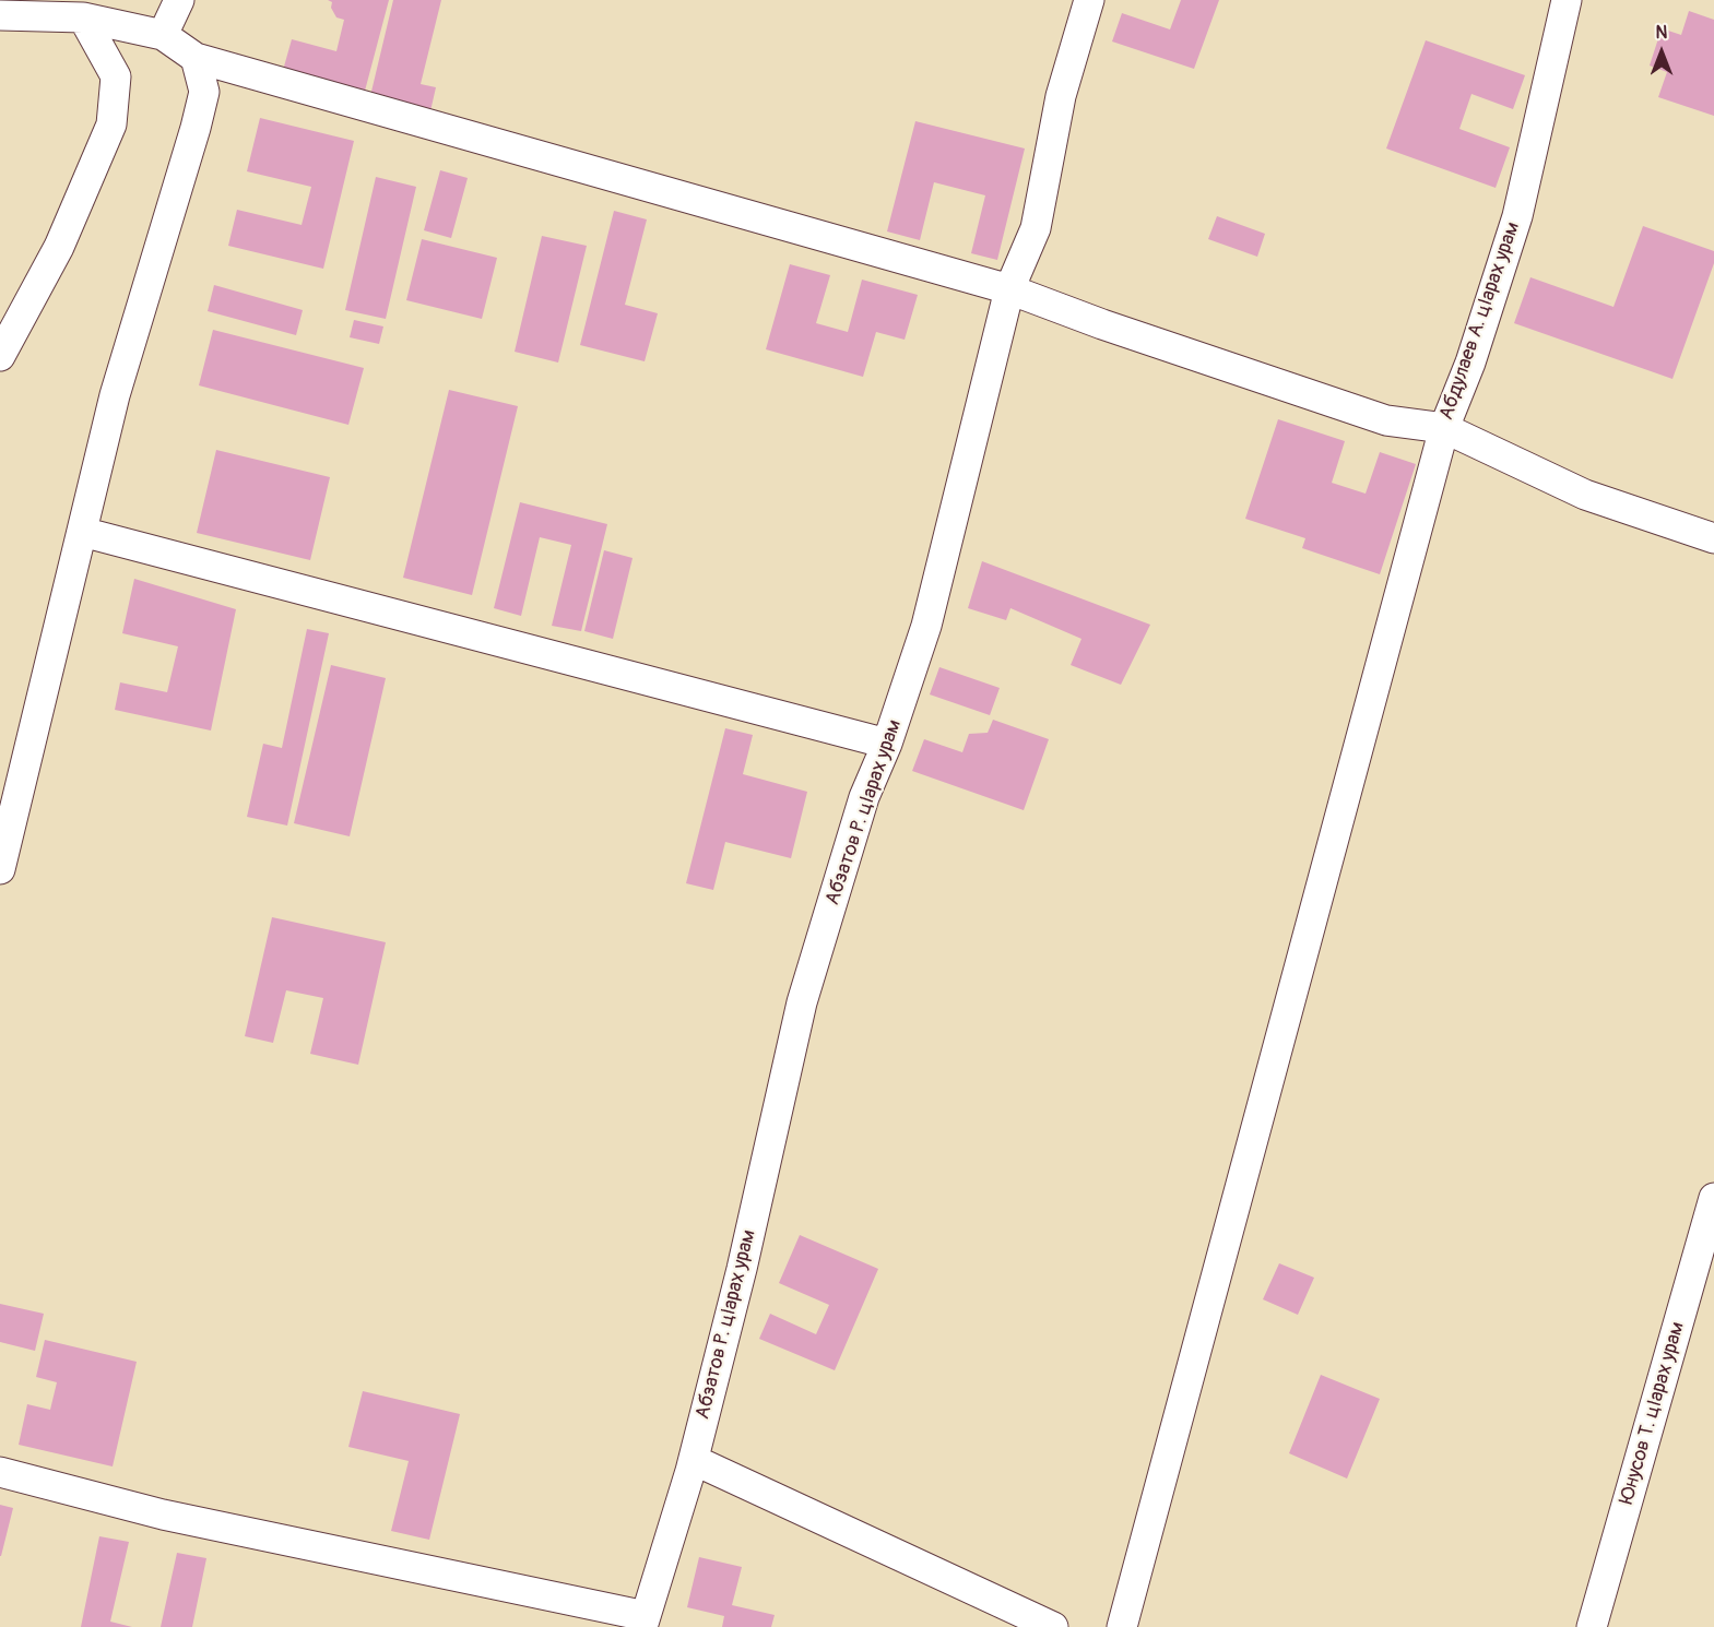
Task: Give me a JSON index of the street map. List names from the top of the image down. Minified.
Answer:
{"streets":{"street":["Абдулаев А. цIарах урам","Абзатов Р. цIарах урам","Юнусов Т. цIарах урам"]},"crossings":[["Абдулаев А. цIарах урам","Абзатов Р. цIарах урам"]],"north":"top"}
